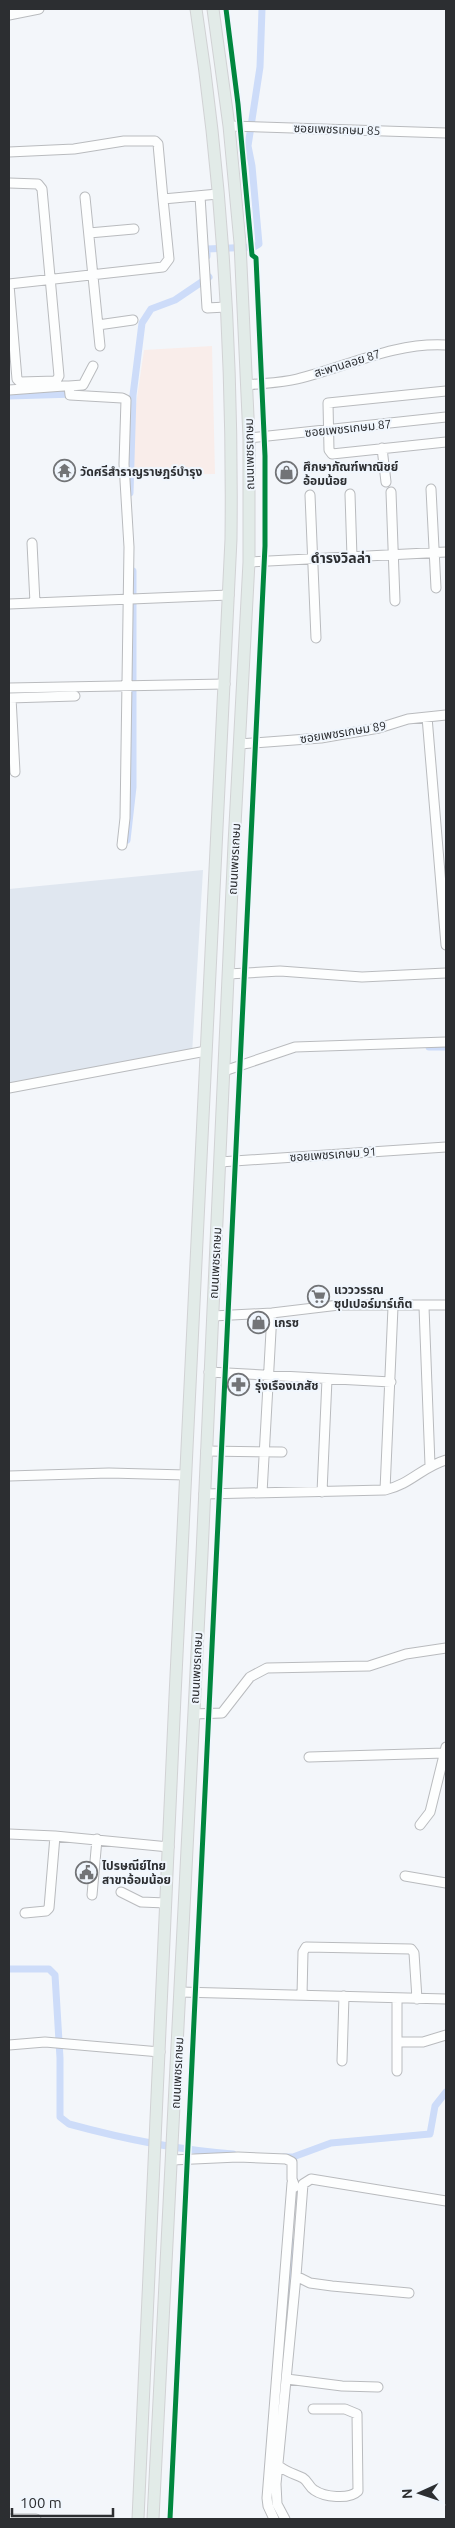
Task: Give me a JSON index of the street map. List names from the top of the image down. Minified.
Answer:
{"streets":{"main road":["ถนนเพชรเกษม"],"street":["ซอยเพชรเกษม 85","สะพานลอย 87","ซอยเพชรเกษม 87","ซอยเพชรเกษม 89","ซอยเพชรเกษม 91"]},"crossings":[["ซอยเพชรเกษม 85","ถนนเพชรเกษม"],["สะพานลอย 87","ถนนเพชรเกษม"],["ซอยเพชรเกษม 87","ถนนเพชรเกษม"],["ถนนเพชรเกษม","ซอยเพชรเกษม 89"],["ถนนเพชรเกษม","ซอยเพชรเกษม 91"]],"districts":["ดำรงวิลล่า"],"places":{"temple":["วัดศรีสําราญราษฎร์บํารุง"],"shop":["ศึกษาภัณฑ์พาณิชย์ อ้อมน้อย","เกรซ"],"supermarket":["แวววรรณ ซุปเปอร์มาร์เก็ต"],"pharmacy":["รุ่งเรืองเภสัช"],"public building":["ไปรษณีย์ไทย สาขาอ้อมน้อย"]},"scale_bar":"100 m","north":"left"}
